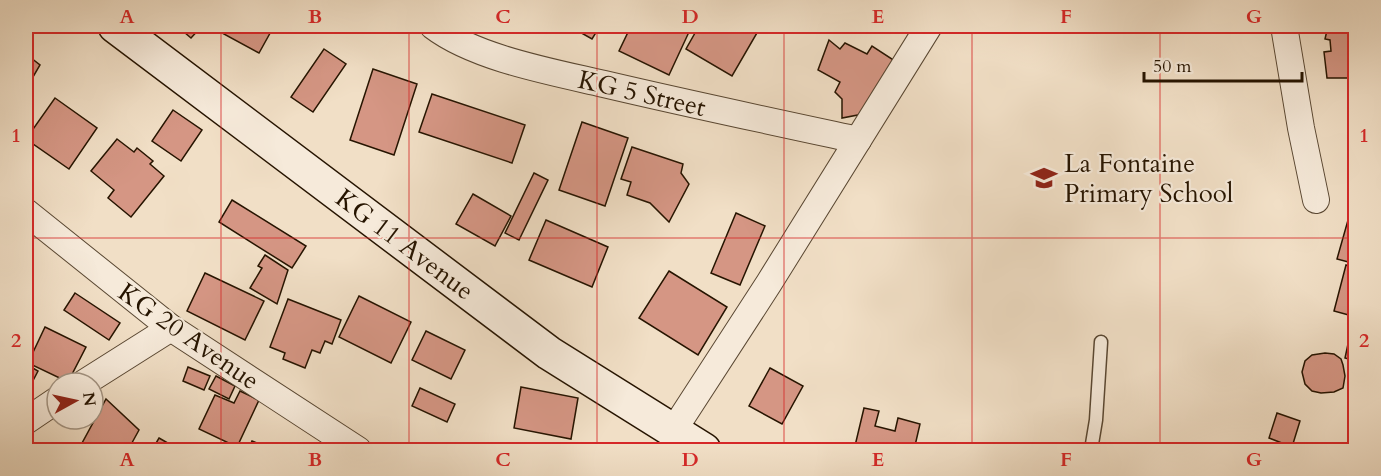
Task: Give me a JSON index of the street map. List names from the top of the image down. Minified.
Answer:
{"streets":{"main road":["KG 11 Avenue"],"street":["KG 5 Street","KG 20 Avenue"]},"places":{"school or university":["La Fontaine Primary School"]},"scale_bar":"50 m","north":"right","grid":{"columns":["A","B","C","D","E","F","G"],"rows":["1","2"]}}
